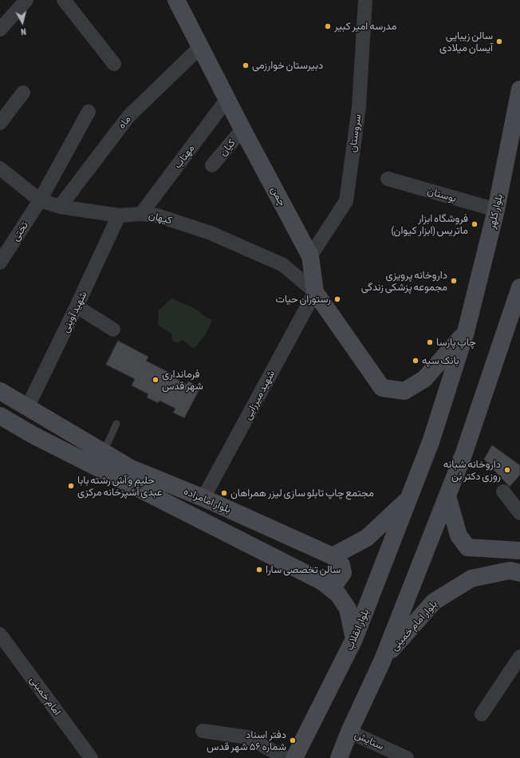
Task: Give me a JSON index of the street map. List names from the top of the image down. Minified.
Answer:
{"streets":{"main road":["چمن","بلوار کلهر","بلوار امامزاده","بلوار امام خمینی","بلوار انقلاب"],"street":["ماه","سروستان","کیان","مهتاب","بوستان","کیهان","تختی","شهید آوینی","شهید میرزایی","امام خمینی","ستایش"]},"crossings":[["ماه","چمن"],["ماه","کیهان"],["سروستان","چمن"],["کیان","چمن"],["مهتاب","چمن"],["مهتاب","کیهان"],["بوستان","بلوار کلهر"],["چمن","بلوار کلهر"],["چمن","کیهان"],["چمن","شهید میرزایی"],["بلوار کلهر","بلوار انقلاب"],["کیهان","تختی"],["کیهان","شهید آوینی"],["کیهان","شهید میرزایی"],["شهید آوینی","بلوار امامزاده"],["شهید میرزایی","بلوار امامزاده"],["بلوار امامزاده","بلوار انقلاب"]],"places":["مدرسه امیر کبیر","سالن زیبایی آیسان میلادی","دبیرستان خوارزمی","فروشگاه ابزار ماتریس (ابزار کیوان)","داروخانه پرویزی مجموعه پزشکی زندگی","رستوران حیات","چاپ پارسا","بانک سپه","فرمانداری شهر قدس","داروخانه شبانه روزی دکتر بُن","حلیم و آش رشته بابا عبدی آشپزخانه مرکزی","مجتمع چاپ تابلو سازی لیزر همراهان","سالن تخصصی سارا","دفتر اسناد شماره ۵۶ شهر قدس"],"north":"bottom"}
